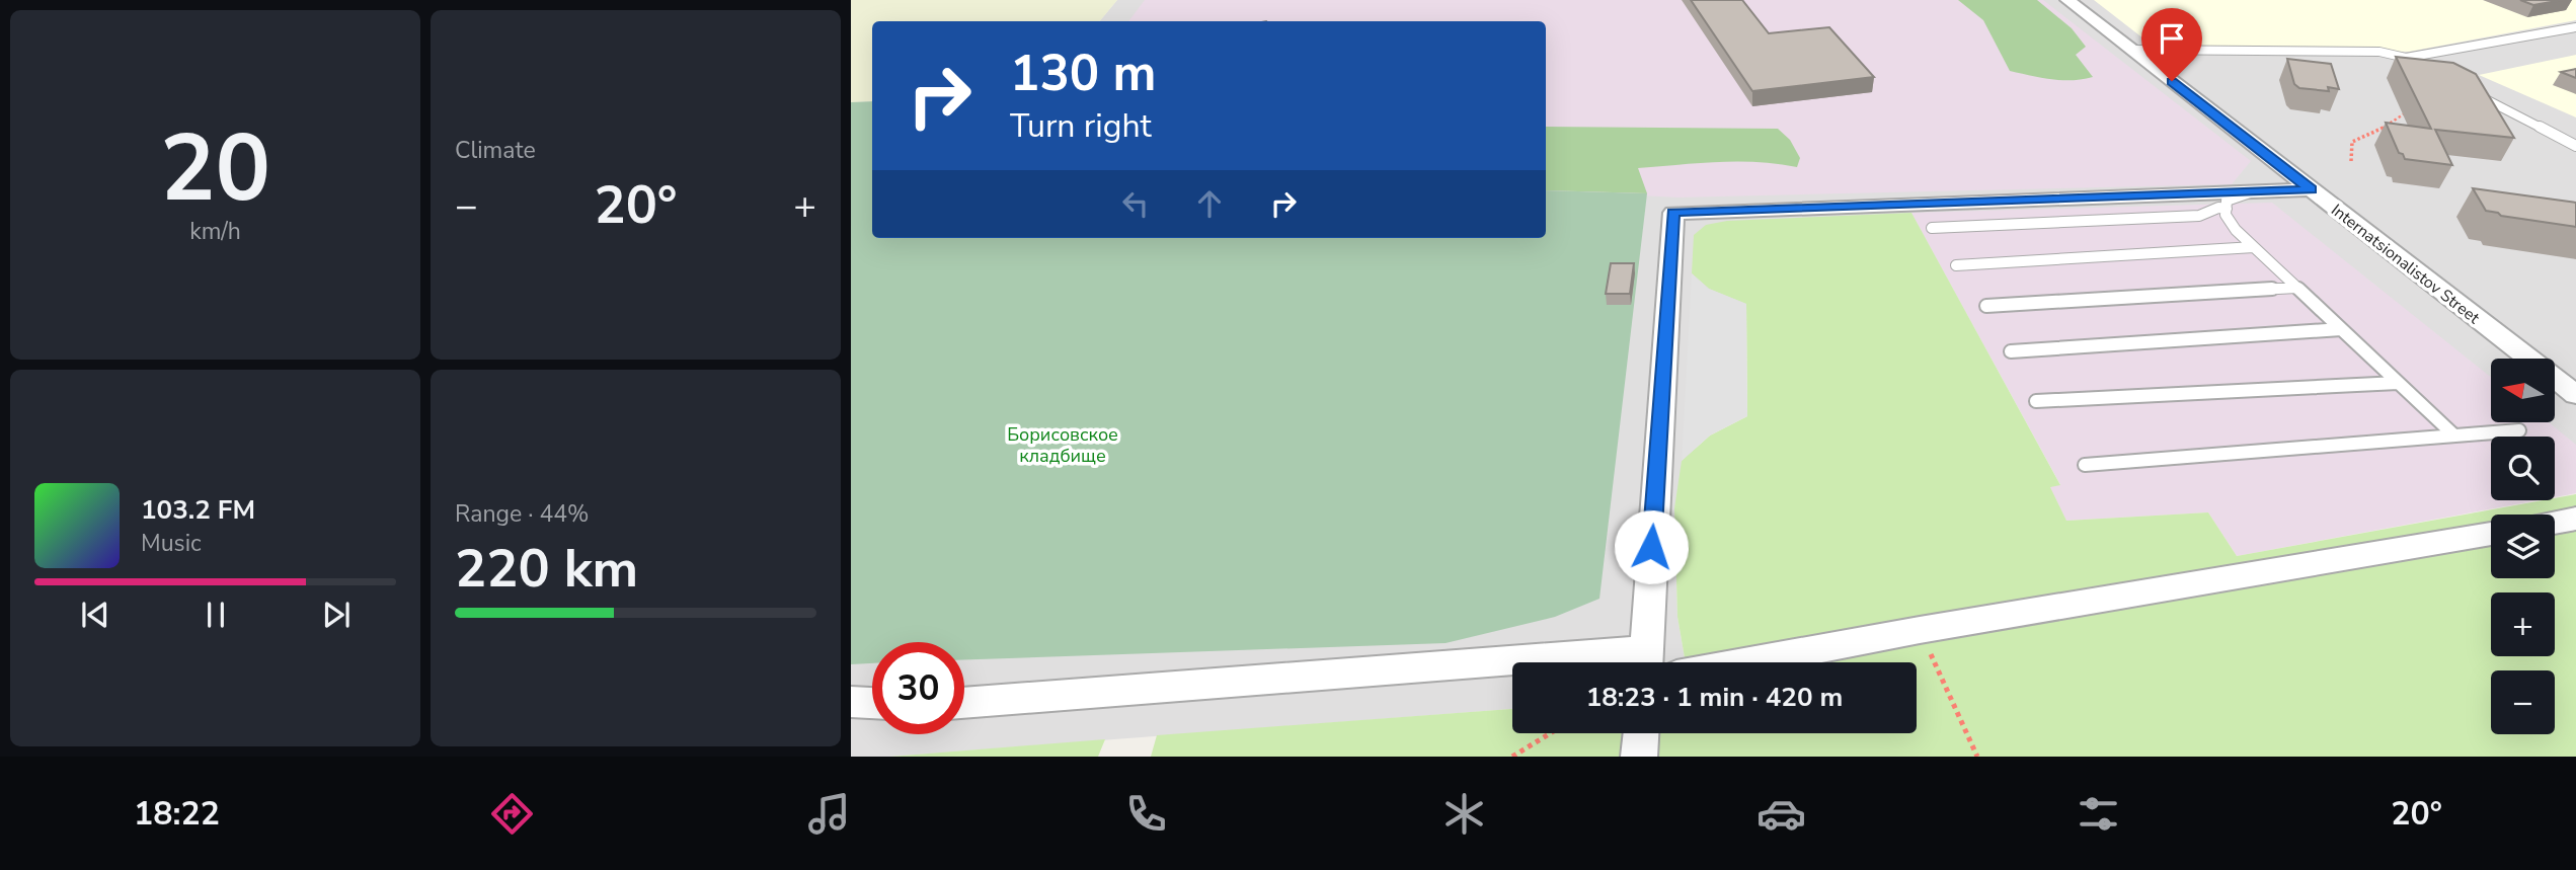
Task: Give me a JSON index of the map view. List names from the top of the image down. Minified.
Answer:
{"streets":{"street":["Internatsionalistov Street"]},"parks":["Борисовское кладбище"],"north":"left","page":{"tile":[["20","km/h"],"Climate",["Range · 44%","220 km"]],"turn":["130 m","Turn right"],"heat":["−","20°","+"],"map_buttons":["+","−"],"song":["103.2 FM","Music"],"limit":"30","trip":"18:23 · 1 min · 420 m","tabs":["18:22","20°"]}}
